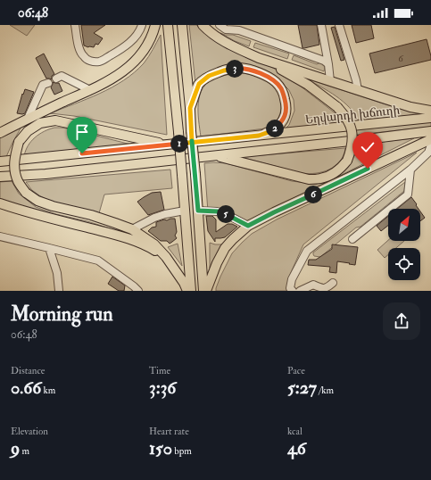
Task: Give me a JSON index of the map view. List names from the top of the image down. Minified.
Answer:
{"streets":{"main road":["Եղվարդի խճուղի"]},"house_numbers":["6"],"north":"top right","page":{"status":"06:48","pins":["3","2","1","6","5"],"heading":["Morning run","06:48"],"stats":[["Distance","0.66 km"],["Time","3:36"],["Pace","5:27 /km"],["Elevation","9 m"],["Heart rate","150 bpm"],["kcal","46"]]}}
